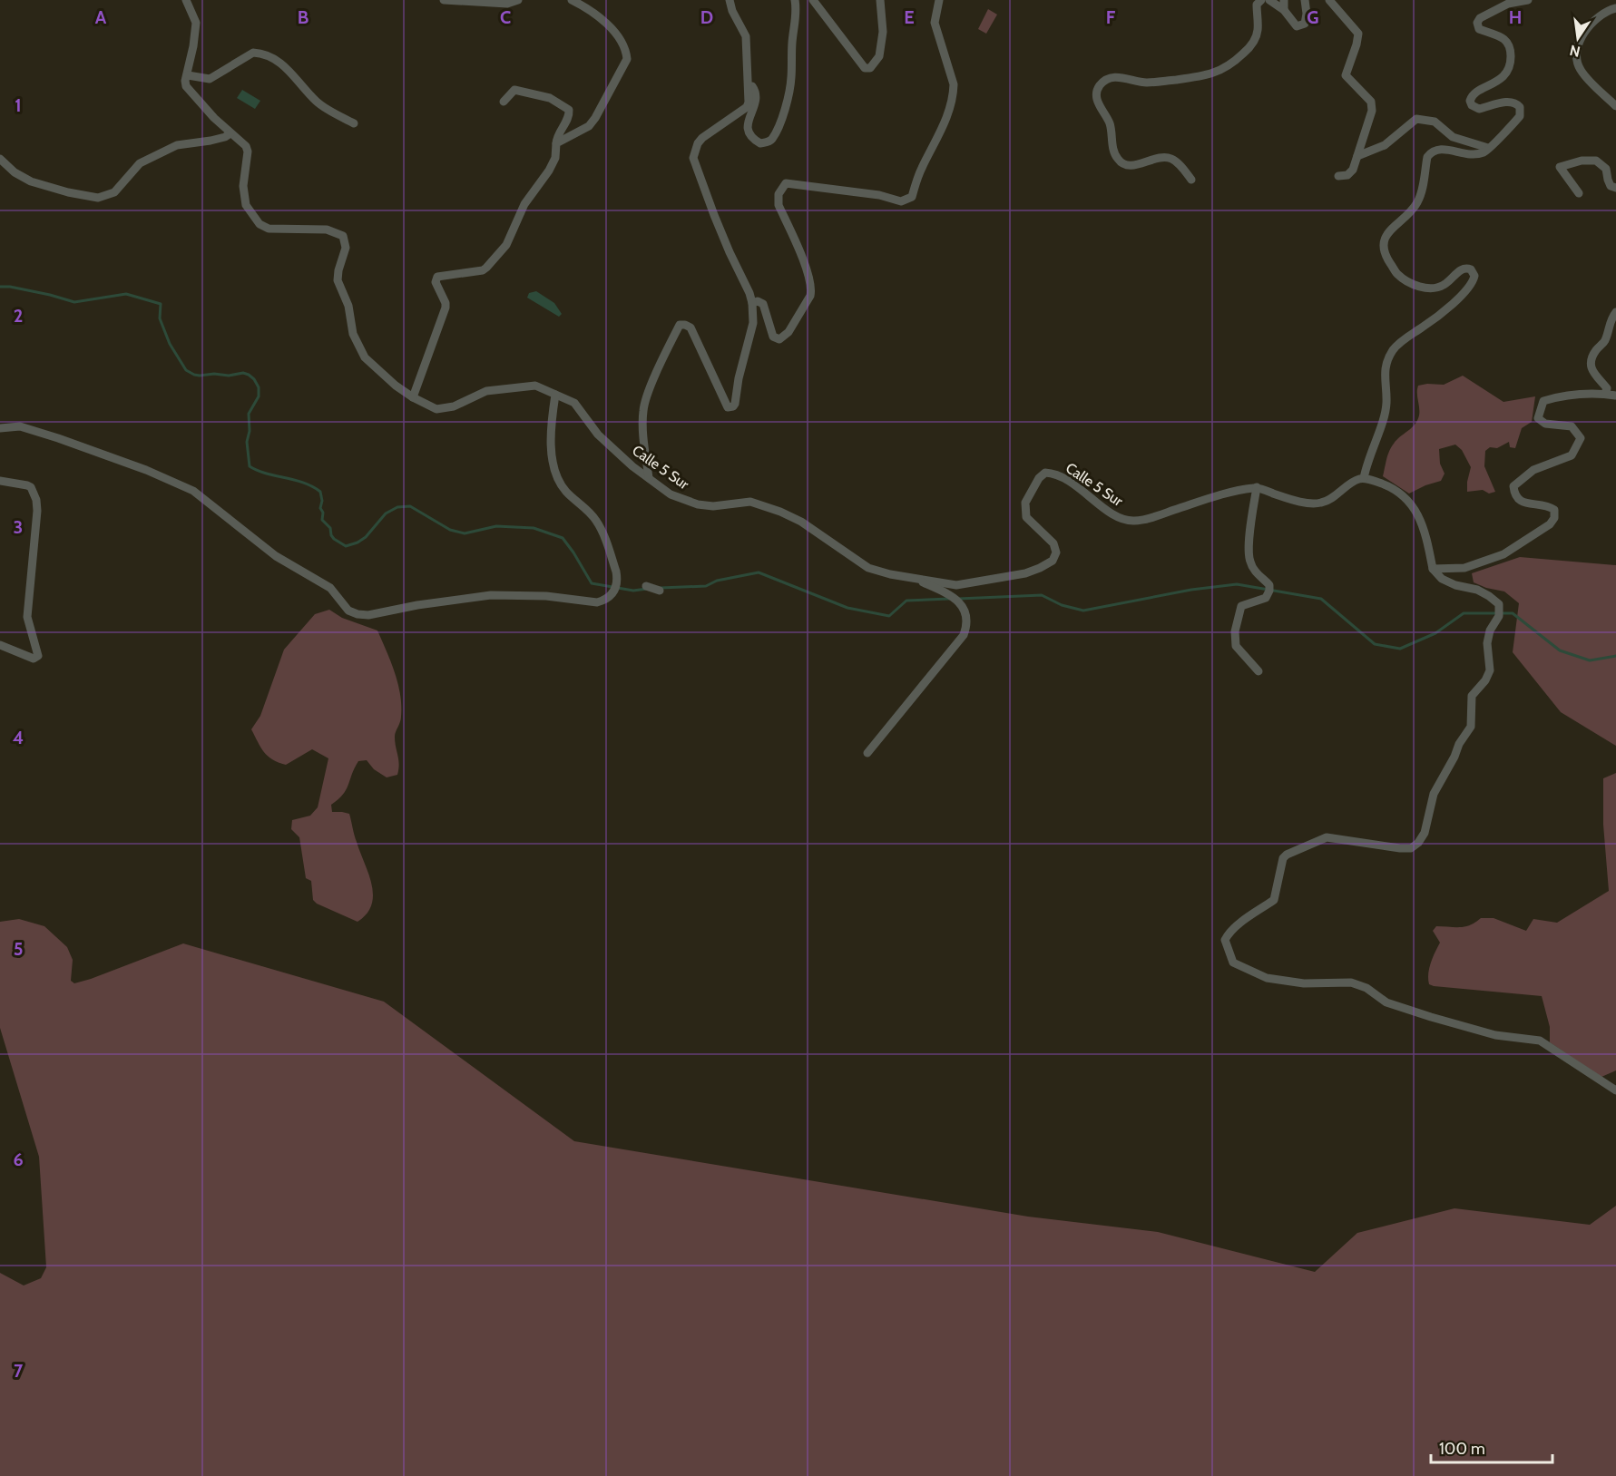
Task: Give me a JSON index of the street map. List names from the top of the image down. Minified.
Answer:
{"streets":{"street":["Calle 5 Sur"]},"scale_bar":"100 m","north":"bottom","grid":{"columns":["A","B","C","D","E","F","G","H"],"rows":["1","2","3","4","5","6","7"]}}
